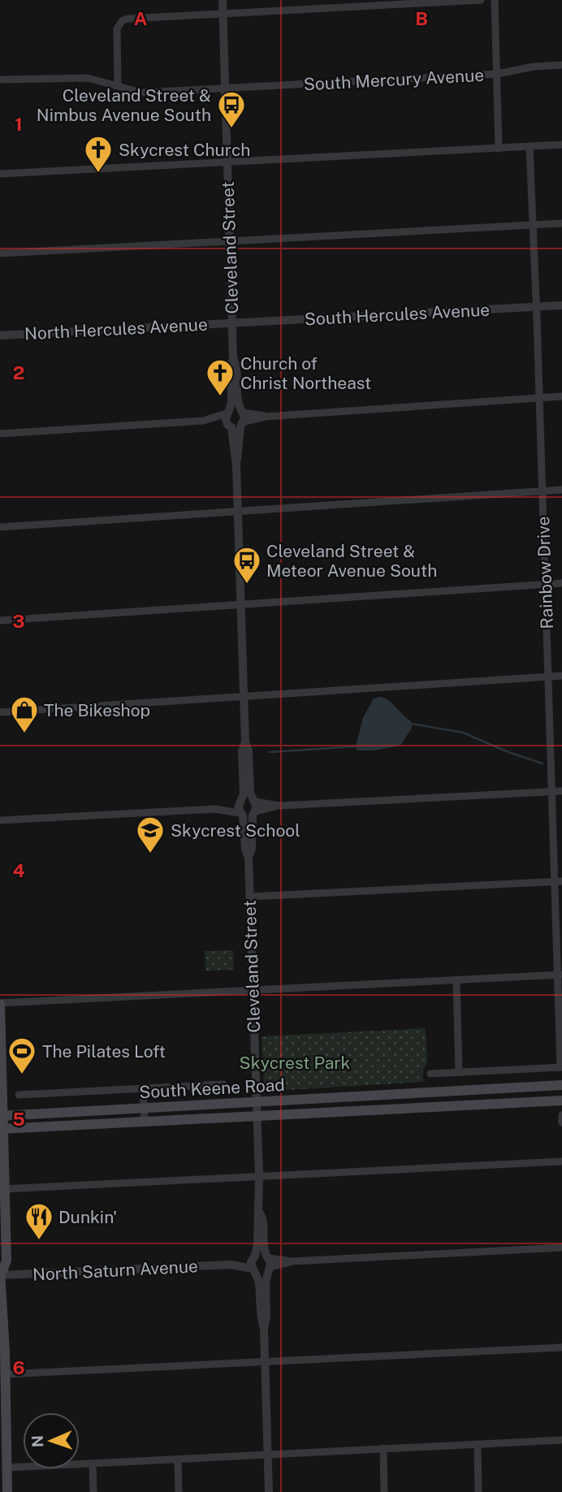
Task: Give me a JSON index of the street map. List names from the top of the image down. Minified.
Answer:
{"streets":{"main road":["South Keene Road"],"street":["South Mercury Avenue","Cleveland Street","South Hercules Avenue","North Hercules Avenue","Rainbow Drive","North Saturn Avenue"]},"crossings":[["South Mercury Avenue","Cleveland Street"],["Cleveland Street","South Hercules Avenue"],["Cleveland Street","North Hercules Avenue"],["Cleveland Street","South Keene Road"],["Cleveland Street","North Saturn Avenue"],["South Hercules Avenue","North Hercules Avenue"],["South Hercules Avenue","Rainbow Drive"]],"parks":["Skycrest Park"],"places":{"bus stop":["Cleveland Street & Nimbus Avenue South","Cleveland Street & Meteor Avenue South"],"church":["Skycrest Church","Church of Christ Northeast"],"shop":["The Bikeshop"],"school or university":["Skycrest School"],"sports":["The Pilates Loft"],"restaurant":["Dunkin'"]},"north":"left","grid":{"columns":["A","B"],"rows":["1","2","3","4","5","6"]}}
